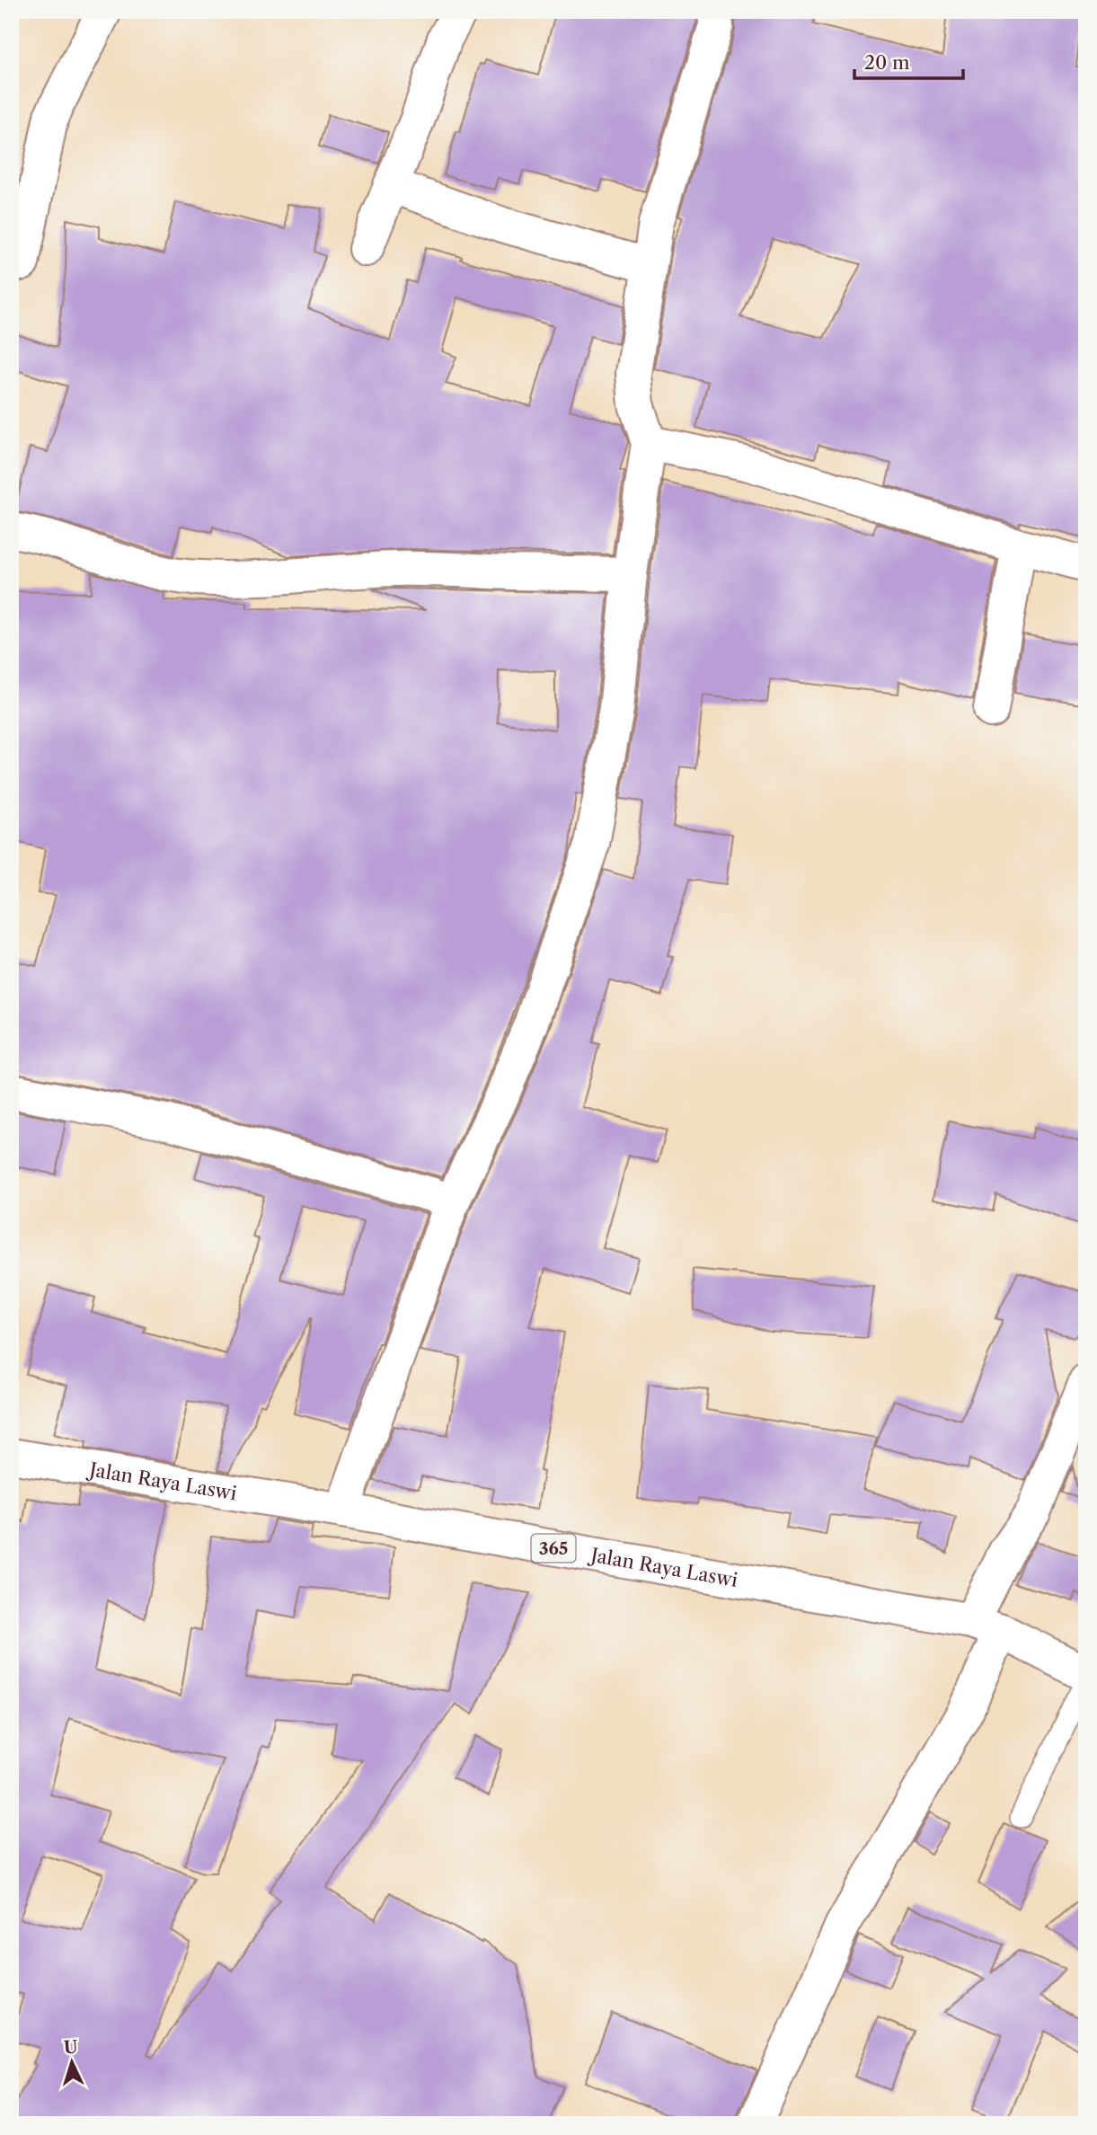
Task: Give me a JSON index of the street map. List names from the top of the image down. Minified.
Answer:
{"streets":{"street":["Jalan Raya Laswi","365"]},"scale_bar":"20 m","north":"top"}
